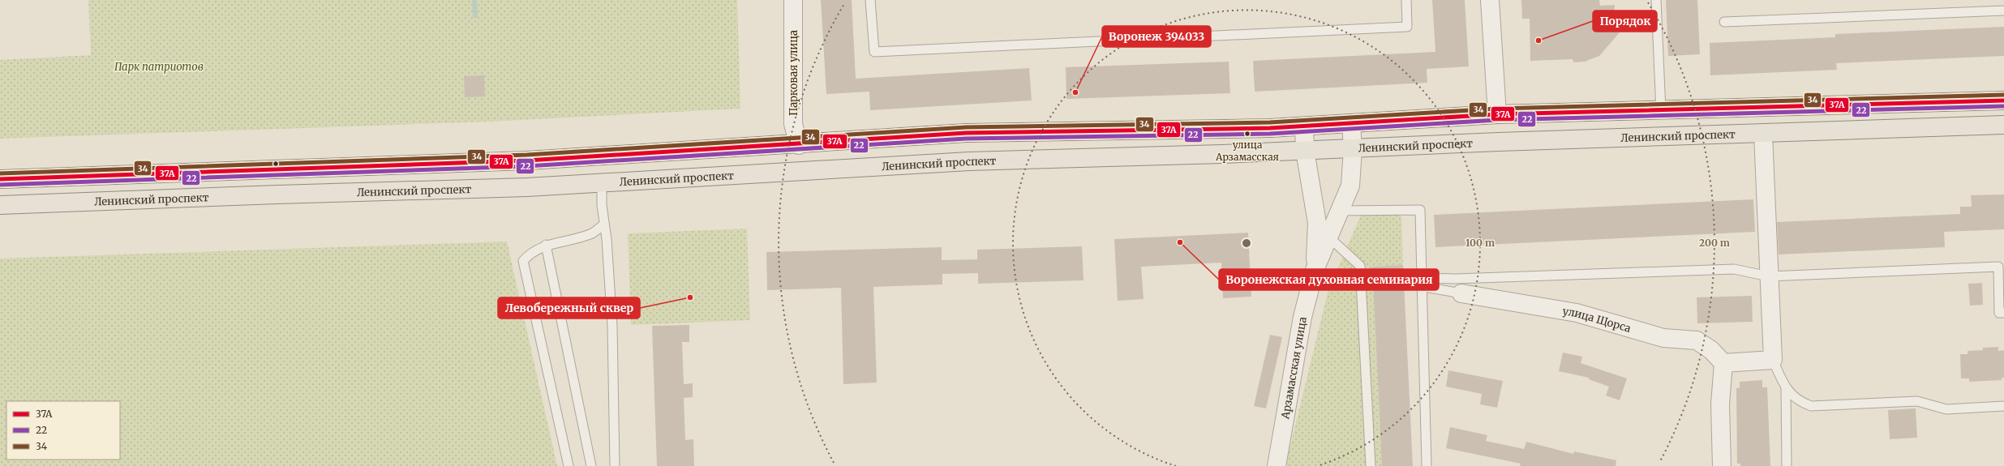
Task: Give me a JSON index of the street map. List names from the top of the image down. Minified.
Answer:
{"streets":{"main road":["Ленинский проспект"],"street":["Парковая улица","улица Щорса","Арзамасская улица"]},"crossings":[["Ленинский проспект","Арзамасская улица"]],"parks":["Парк патриотов"],"places":["Порядок","Воронеж 394033","улица Арзамасская","Воронежская духовная семинария","Левобережный сквер"],"lines":["transit line 34","transit line 37А","transit line 22"],"legend":["37А","22","34"],"rings":["100 m","200 m"]}
